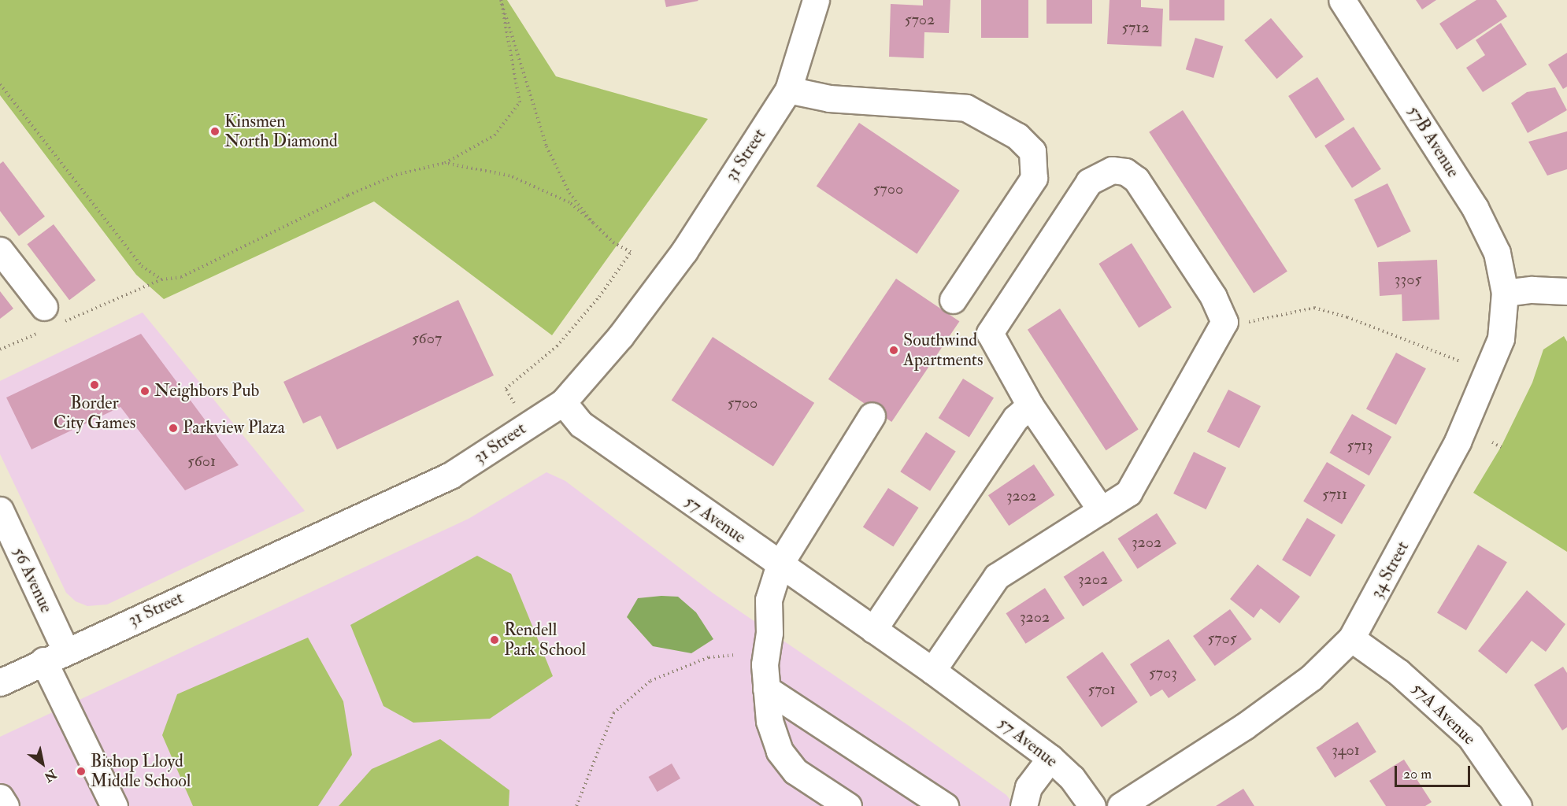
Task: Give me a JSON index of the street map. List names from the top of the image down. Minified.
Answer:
{"streets":{"street":["57B Avenue","31 Street","57 Avenue","34 Street","56 Avenue","57A Avenue"]},"crossings":[["57B Avenue","34 Street"],["31 Street","57 Avenue"],["31 Street","56 Avenue"],["34 Street","57A Avenue"]],"places":["Kinsmen North Diamond","Southwind Apartments","Border City Games","Neighbors Pub","Parkview Plaza","Rendell Park School","Bishop Lloyd Middle School"],"house_numbers":["5702","5712","5700","3305","5607","5700","5713","5601","5711","3202","3202","3202","3202","5705","5703","5701","3401"],"scale_bar":"20 m","north":"bottom right"}
